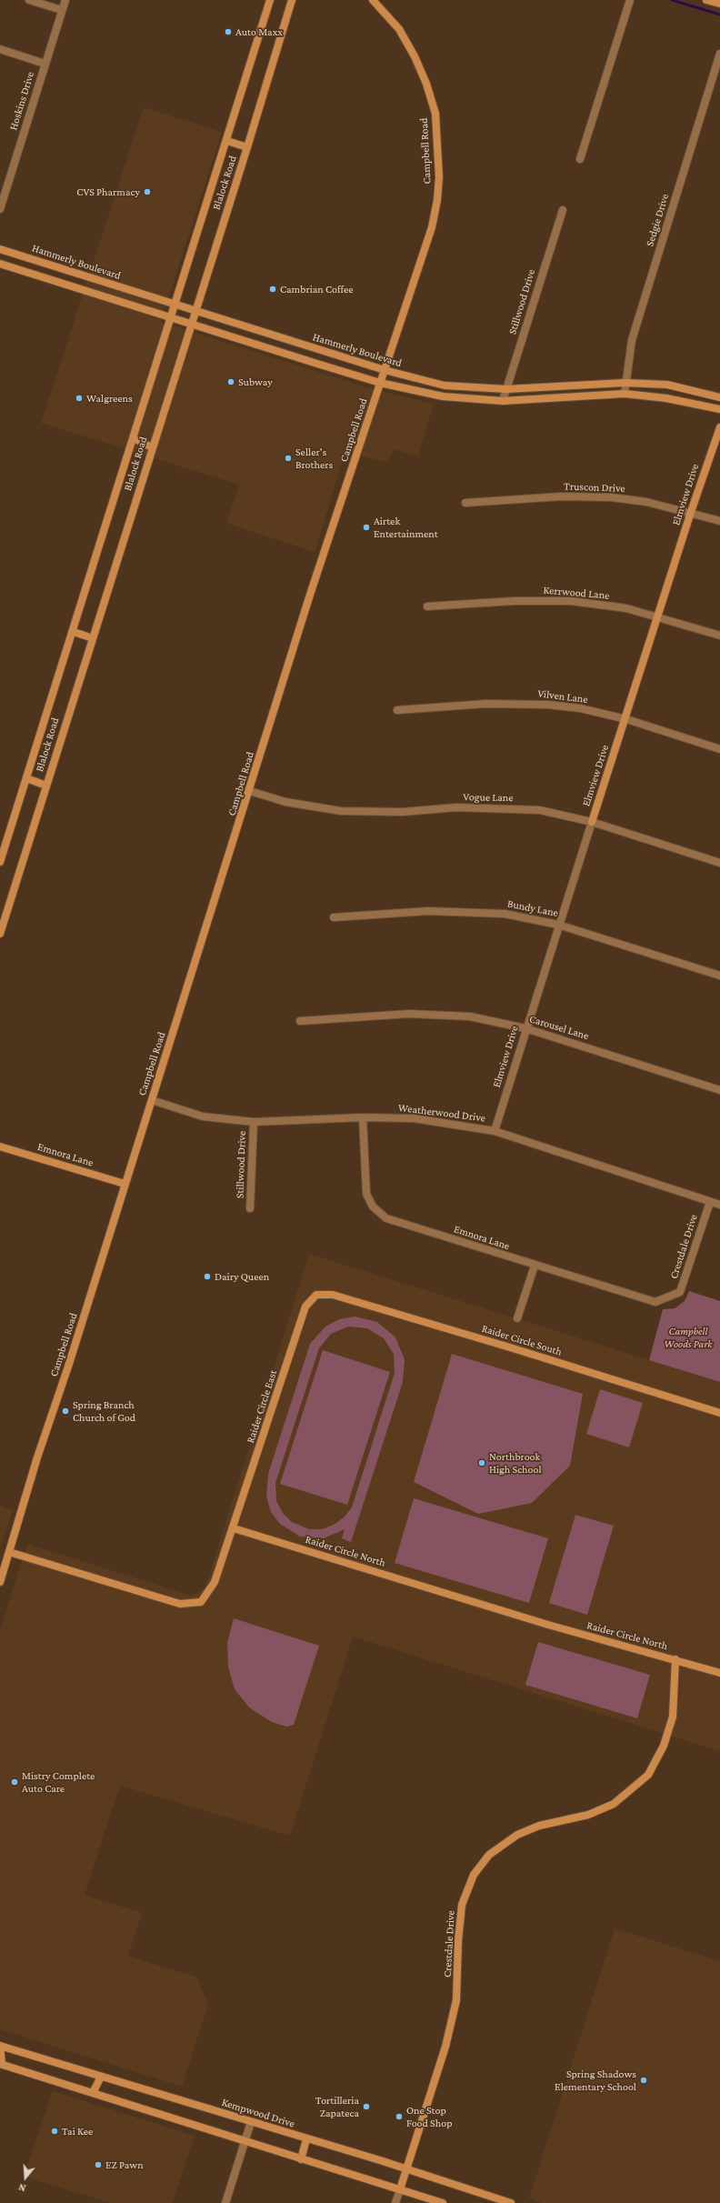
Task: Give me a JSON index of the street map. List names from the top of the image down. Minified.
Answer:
{"streets":{"main road":["Campbell Road","Blalock Road","Hammerly Boulevard","Elmview Drive","Emnora Lane","Crestdale Drive","Raider Circle South","Raider Circle East","Raider Circle North","Kempwood Drive"],"street":["Hoskins Drive","Sedgie Drive","Stillwood Drive","Truscon Drive","Kerrwood Lane","Vilven Lane","Vogue Lane","Bundy Lane","Carousel Lane","Weatherwood Drive"]},"crossings":[["Campbell Road","Hammerly Boulevard"],["Campbell Road","Vogue Lane"],["Campbell Road","Weatherwood Drive"],["Campbell Road","Emnora Lane"],["Blalock Road","Hammerly Boulevard"],["Sedgie Drive","Hammerly Boulevard"],["Hammerly Boulevard","Stillwood Drive"],["Stillwood Drive","Weatherwood Drive"],["Truscon Drive","Elmview Drive"],["Elmview Drive","Kerrwood Lane"],["Elmview Drive","Vilven Lane"],["Elmview Drive","Vogue Lane"],["Elmview Drive","Bundy Lane"],["Elmview Drive","Carousel Lane"],["Elmview Drive","Weatherwood Drive"],["Weatherwood Drive","Emnora Lane"],["Weatherwood Drive","Crestdale Drive"],["Emnora Lane","Crestdale Drive"],["Crestdale Drive","Raider Circle North"],["Crestdale Drive","Kempwood Drive"],["Raider Circle South","Raider Circle East"],["Raider Circle East","Raider Circle North"]],"parks":["Campbell Woods Park"],"places":["Auto Maxx","CVS Pharmacy","Cambrian Coffee","Subway","Walgreens","Seller's Brothers","Airtek Entertainment","Dairy Queen","Spring Branch Church of God","Northbrook High School","Mistry Complete Auto Care","Spring Shadows Elementary School","Tortilleria Zapateca","One Stop Food Shop","Tai Kee","EZ Pawn"],"north":"bottom"}
